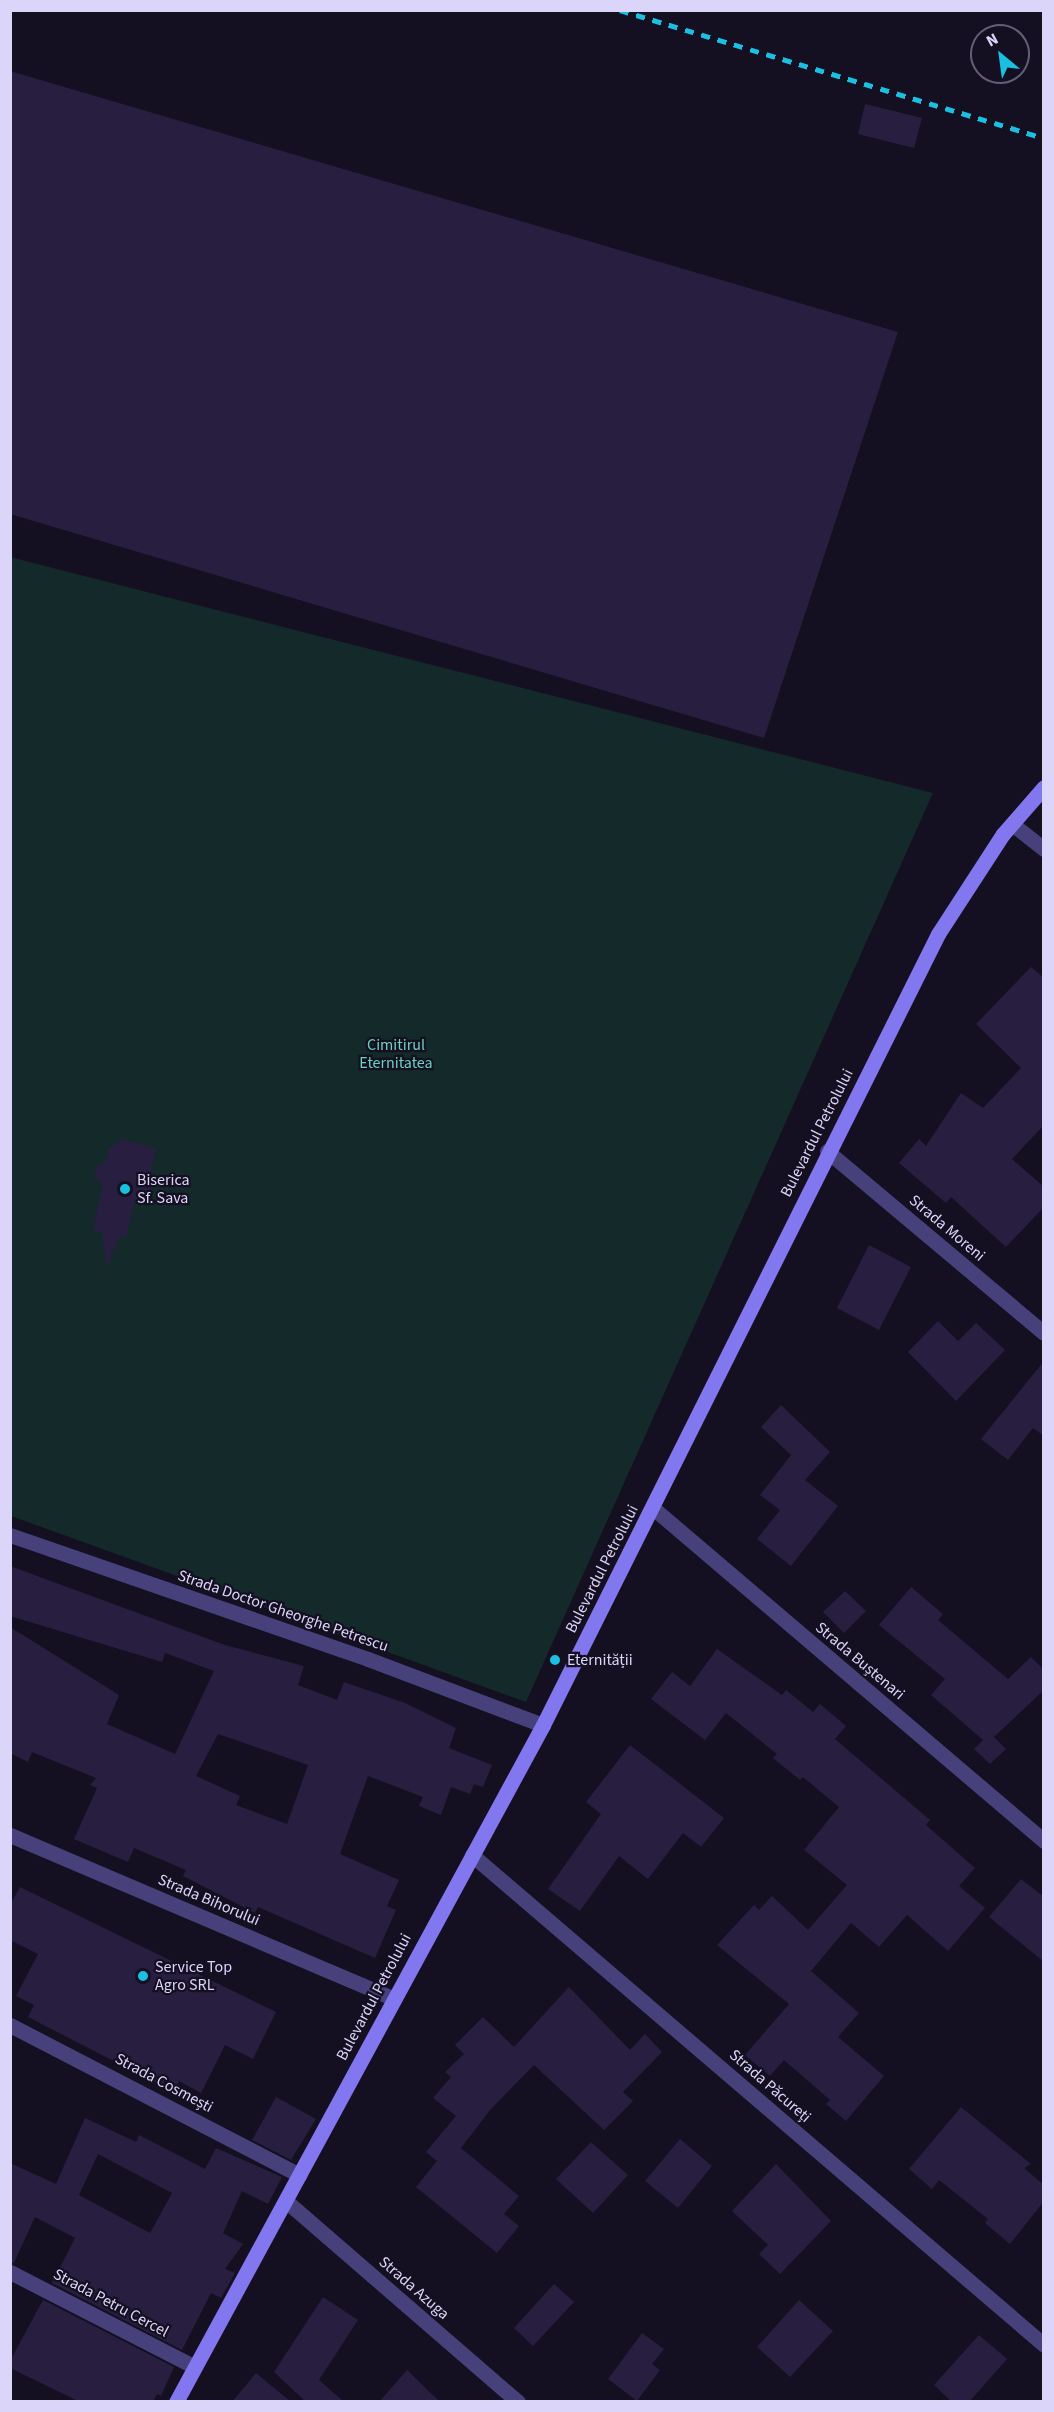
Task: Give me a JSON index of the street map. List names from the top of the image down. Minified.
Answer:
{"streets":{"street":["Bulevardul Petrolului","Strada Moreni","Strada Doctor Gheorghe Petrescu","Strada Buștenari","Strada Bihorului","Strada Cosmești","Strada Păcureți","Strada Azuga","Strada Petru Cercel"]},"crossings":[["Bulevardul Petrolului","Strada Moreni"],["Bulevardul Petrolului","Strada Doctor Gheorghe Petrescu"],["Bulevardul Petrolului","Strada Buștenari"],["Bulevardul Petrolului","Strada Bihorului"],["Bulevardul Petrolului","Strada Cosmești"],["Bulevardul Petrolului","Strada Păcureți"],["Bulevardul Petrolului","Strada Azuga"],["Bulevardul Petrolului","Strada Petru Cercel"]],"parks":["Cimitirul Eternitatea"],"places":["Biserica Sf. Sava","Eternității","Service Top Agro SRL"],"north":"top left"}
